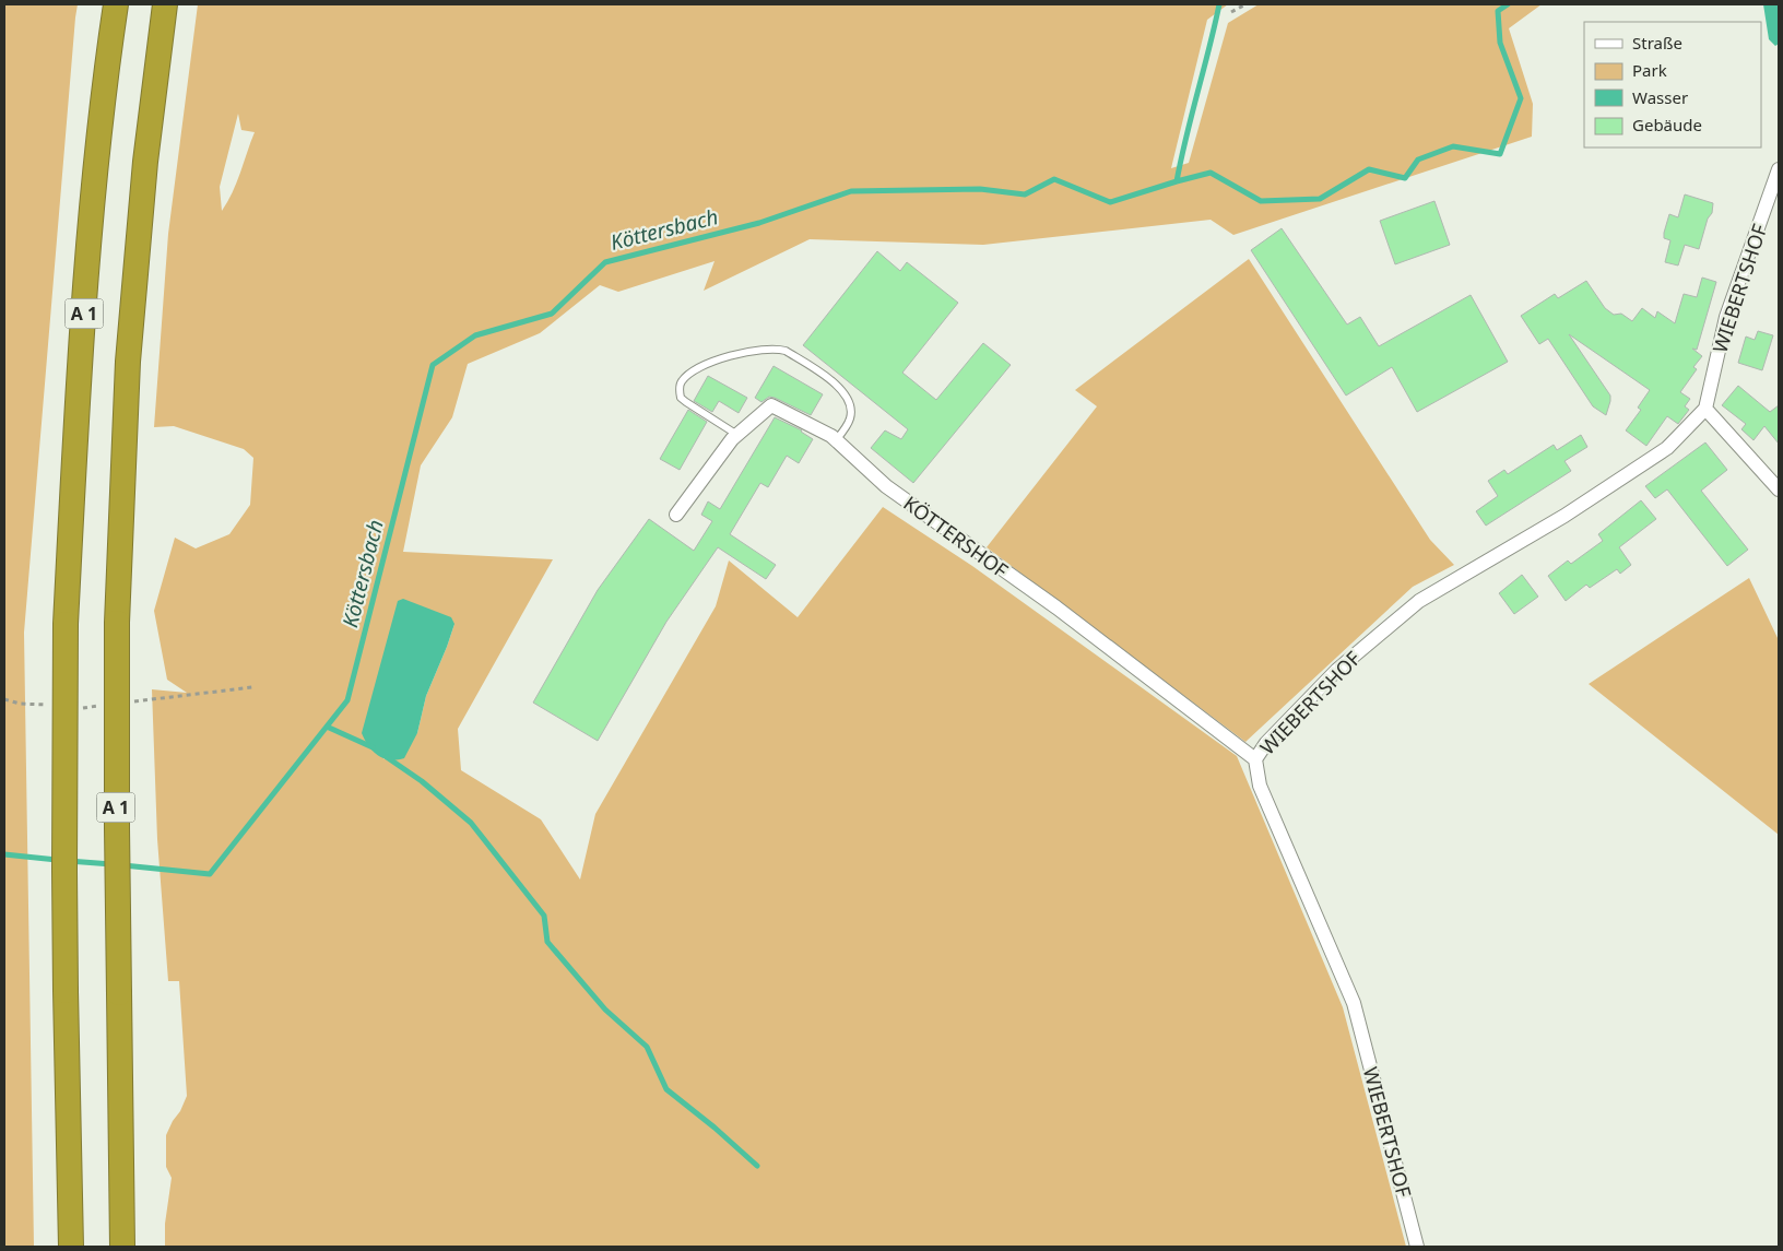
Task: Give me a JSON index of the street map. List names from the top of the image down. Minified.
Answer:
{"streets":{"highway":["A 1"],"street":["WIEBERTSHOF","KÖTTERSHOF"]},"crossings":[["WIEBERTSHOF","KÖTTERSHOF"]],"water":["Köttersbach"],"legend":["Straße","Park","Wasser","Gebäude"]}
